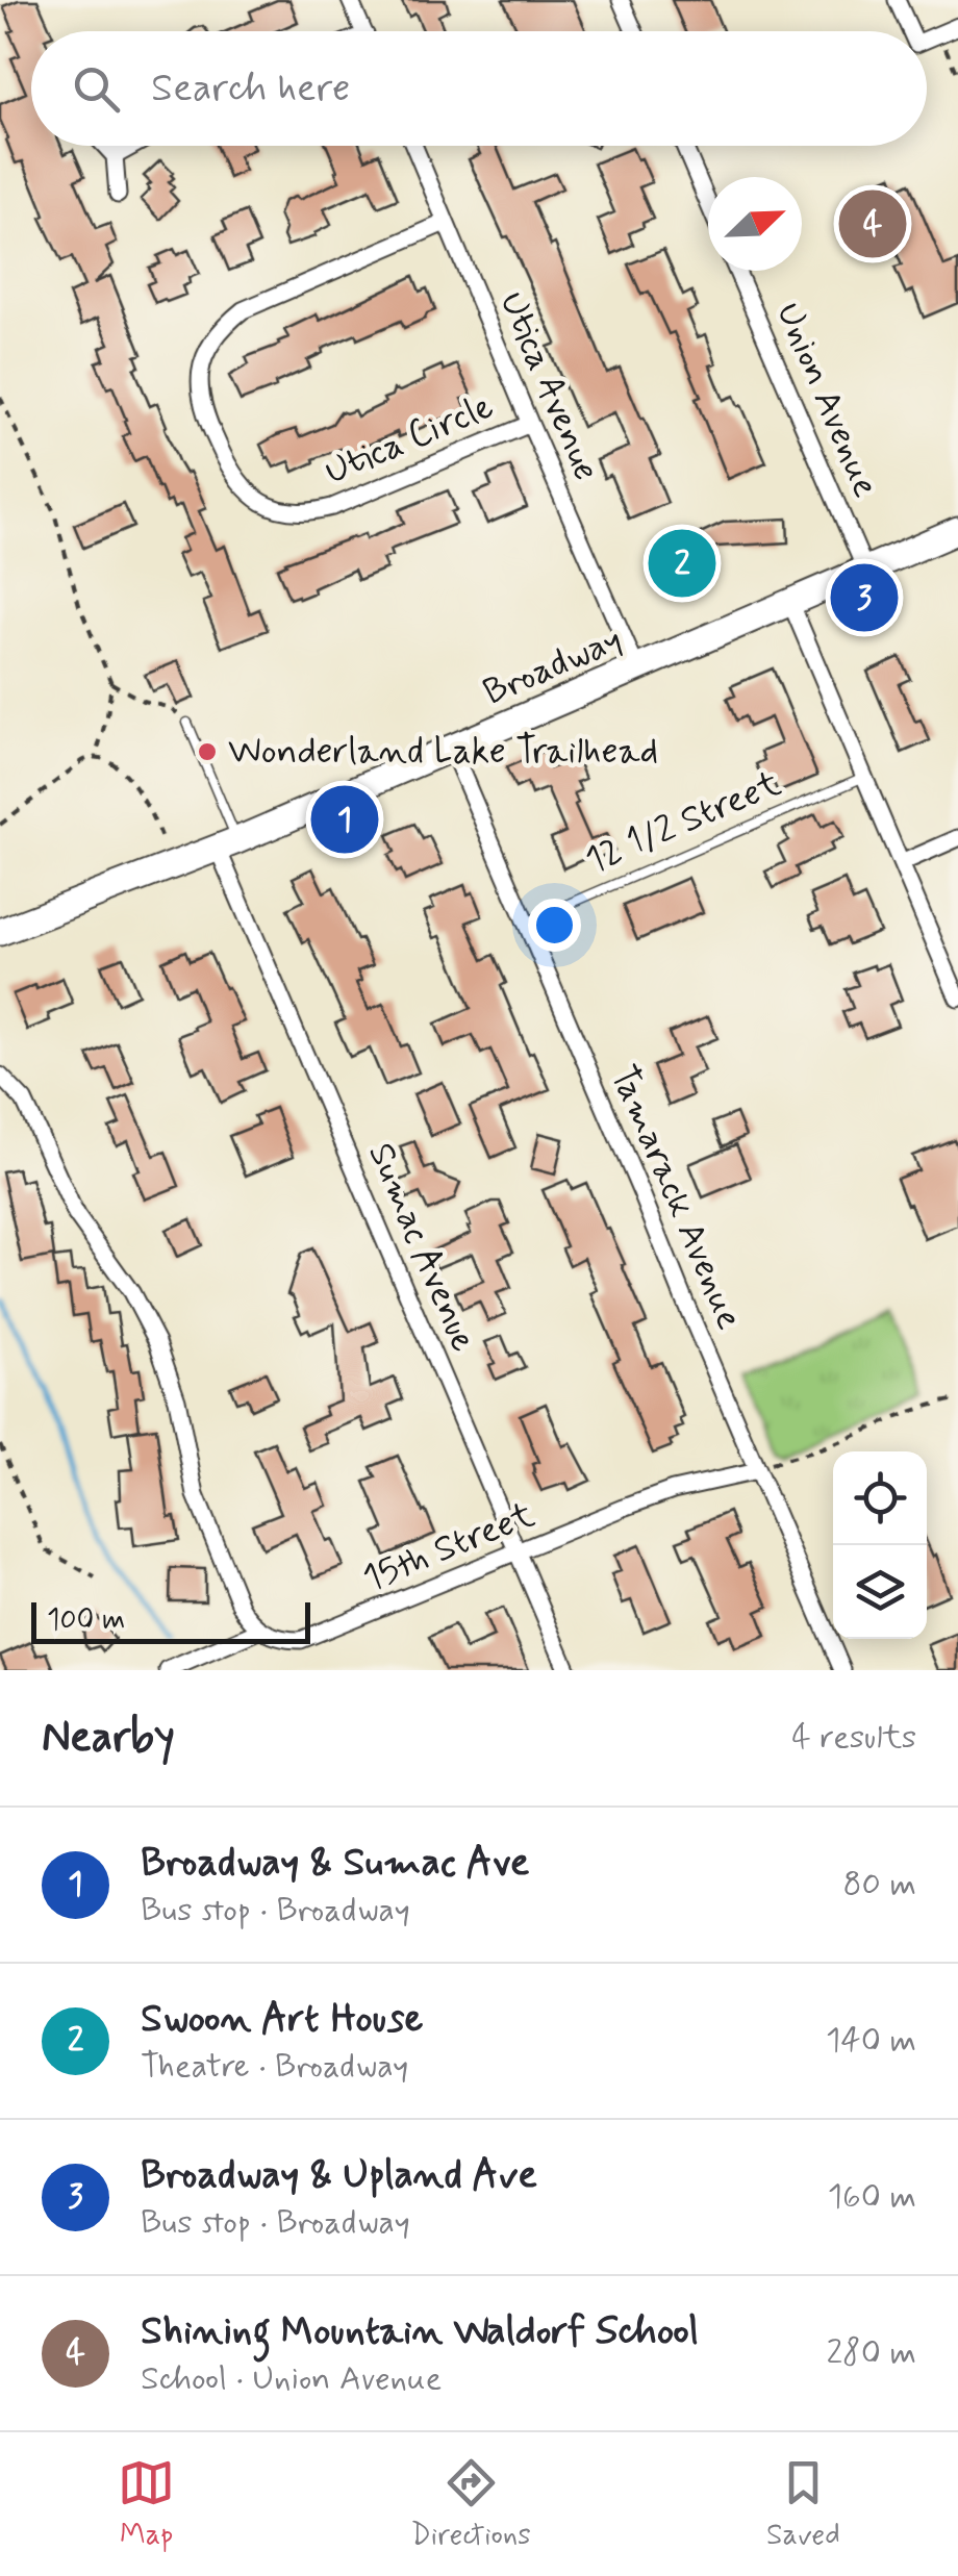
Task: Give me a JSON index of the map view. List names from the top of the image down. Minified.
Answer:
{"streets":{"main road":["Broadway"],"street":["Utica Avenue","Union Avenue","Utica Circle","Tamarack Avenue","Sumac Avenue","15th Street"],"lane":["12 1/2 Street"]},"crossings":[["Utica Avenue","Utica Circle"],["Utica Avenue","Broadway"],["Union Avenue","Broadway"],["Broadway","Tamarack Avenue"],["Broadway","Sumac Avenue"],["12 1/2 Street","Tamarack Avenue"],["Tamarack Avenue","15th Street"],["Sumac Avenue","15th Street"]],"places":["Wonderland Lake Trailhead"],"scale_bar":"100 m","north":"top right","page":{"search":"Search here","pins":["4","2","3","1"],"scale":"100 m","heading":["Nearby","4 results"],"list":[{"mark":"1","name":"Broadway & Sumac Ave","note":"Bus stop · Broadway","value":"80 m"},{"mark":"2","name":"Swoon Art House","note":"Theatre · Broadway","value":"140 m"},{"mark":"3","name":"Broadway & Upland Ave","note":"Bus stop · Broadway","value":"160 m"},{"mark":"4","name":"Shining Mountain Waldorf School","note":"School · Union Avenue","value":"280 m"}],"nav":["Map","Directions","Saved"]}}
